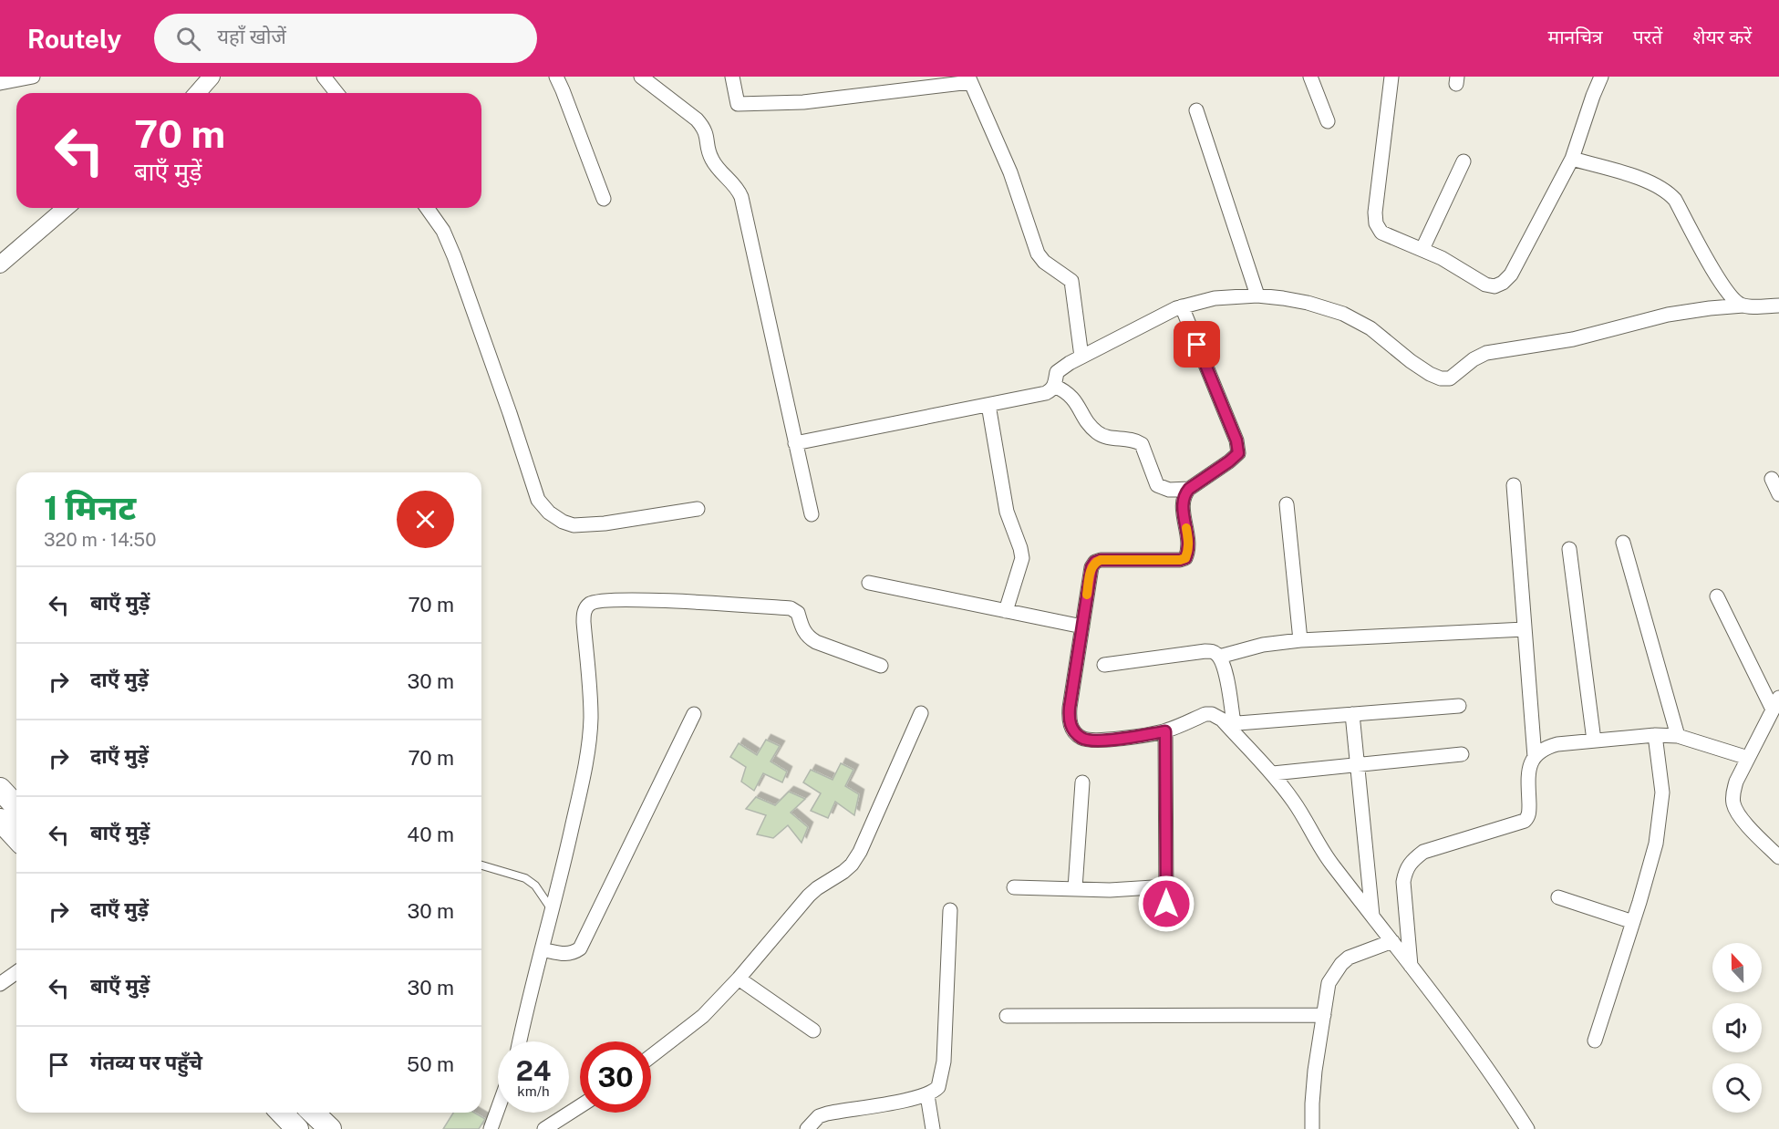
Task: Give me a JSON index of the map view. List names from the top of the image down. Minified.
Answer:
{"north":"top","page":{"header":"Routely","search":"यहाँ खोजें","nav":["मानचित्र","परतें","शेयर करें"],"turn":["70 m","बाएँ मुड़ें"],"heading":["1 मिनट","320 m · 14:50"],"list":[{"name":"बाएँ मुड़ें","value":"70 m"},{"name":"दाएँ मुड़ें","value":"30 m"},{"name":"दाएँ मुड़ें","value":"70 m"},{"name":"बाएँ मुड़ें","value":"40 m"},{"name":"दाएँ मुड़ें","value":"30 m"},{"name":"बाएँ मुड़ें","value":"30 m"},{"name":"गंतव्य पर पहुँचे","value":"50 m"}],"speed":"24 km/h","limit":"30"}}
